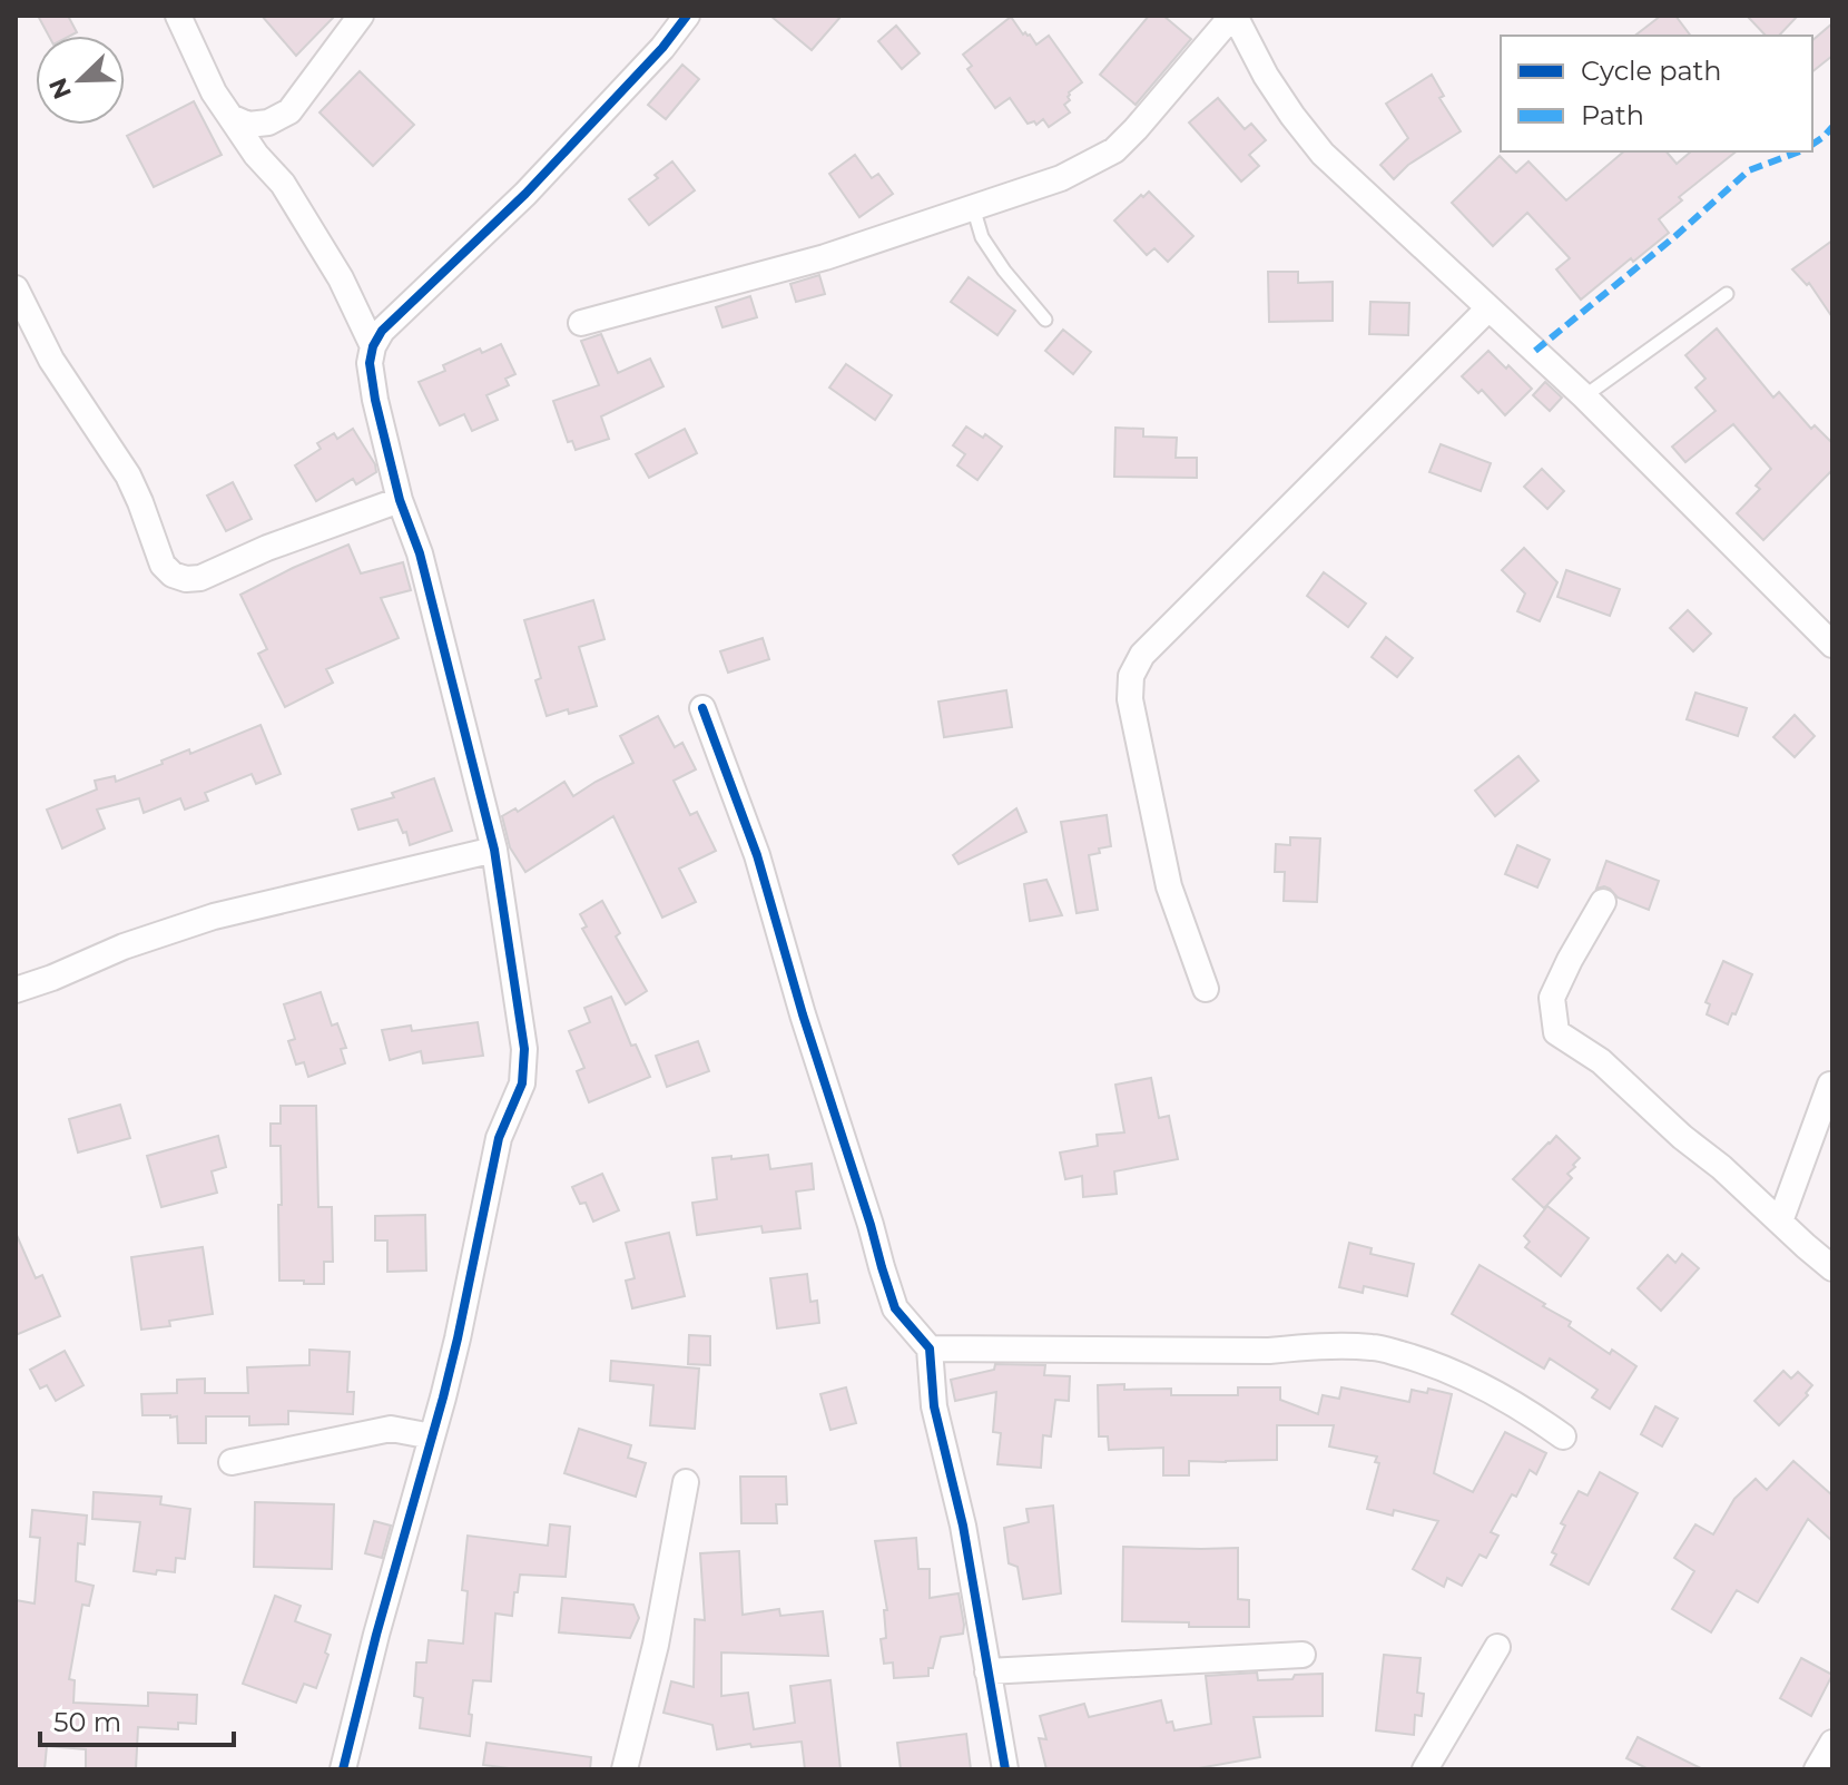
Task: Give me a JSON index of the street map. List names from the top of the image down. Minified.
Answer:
{"legend":["Cycle path","Path"],"scale_bar":"50 m","north":"bottom left"}
